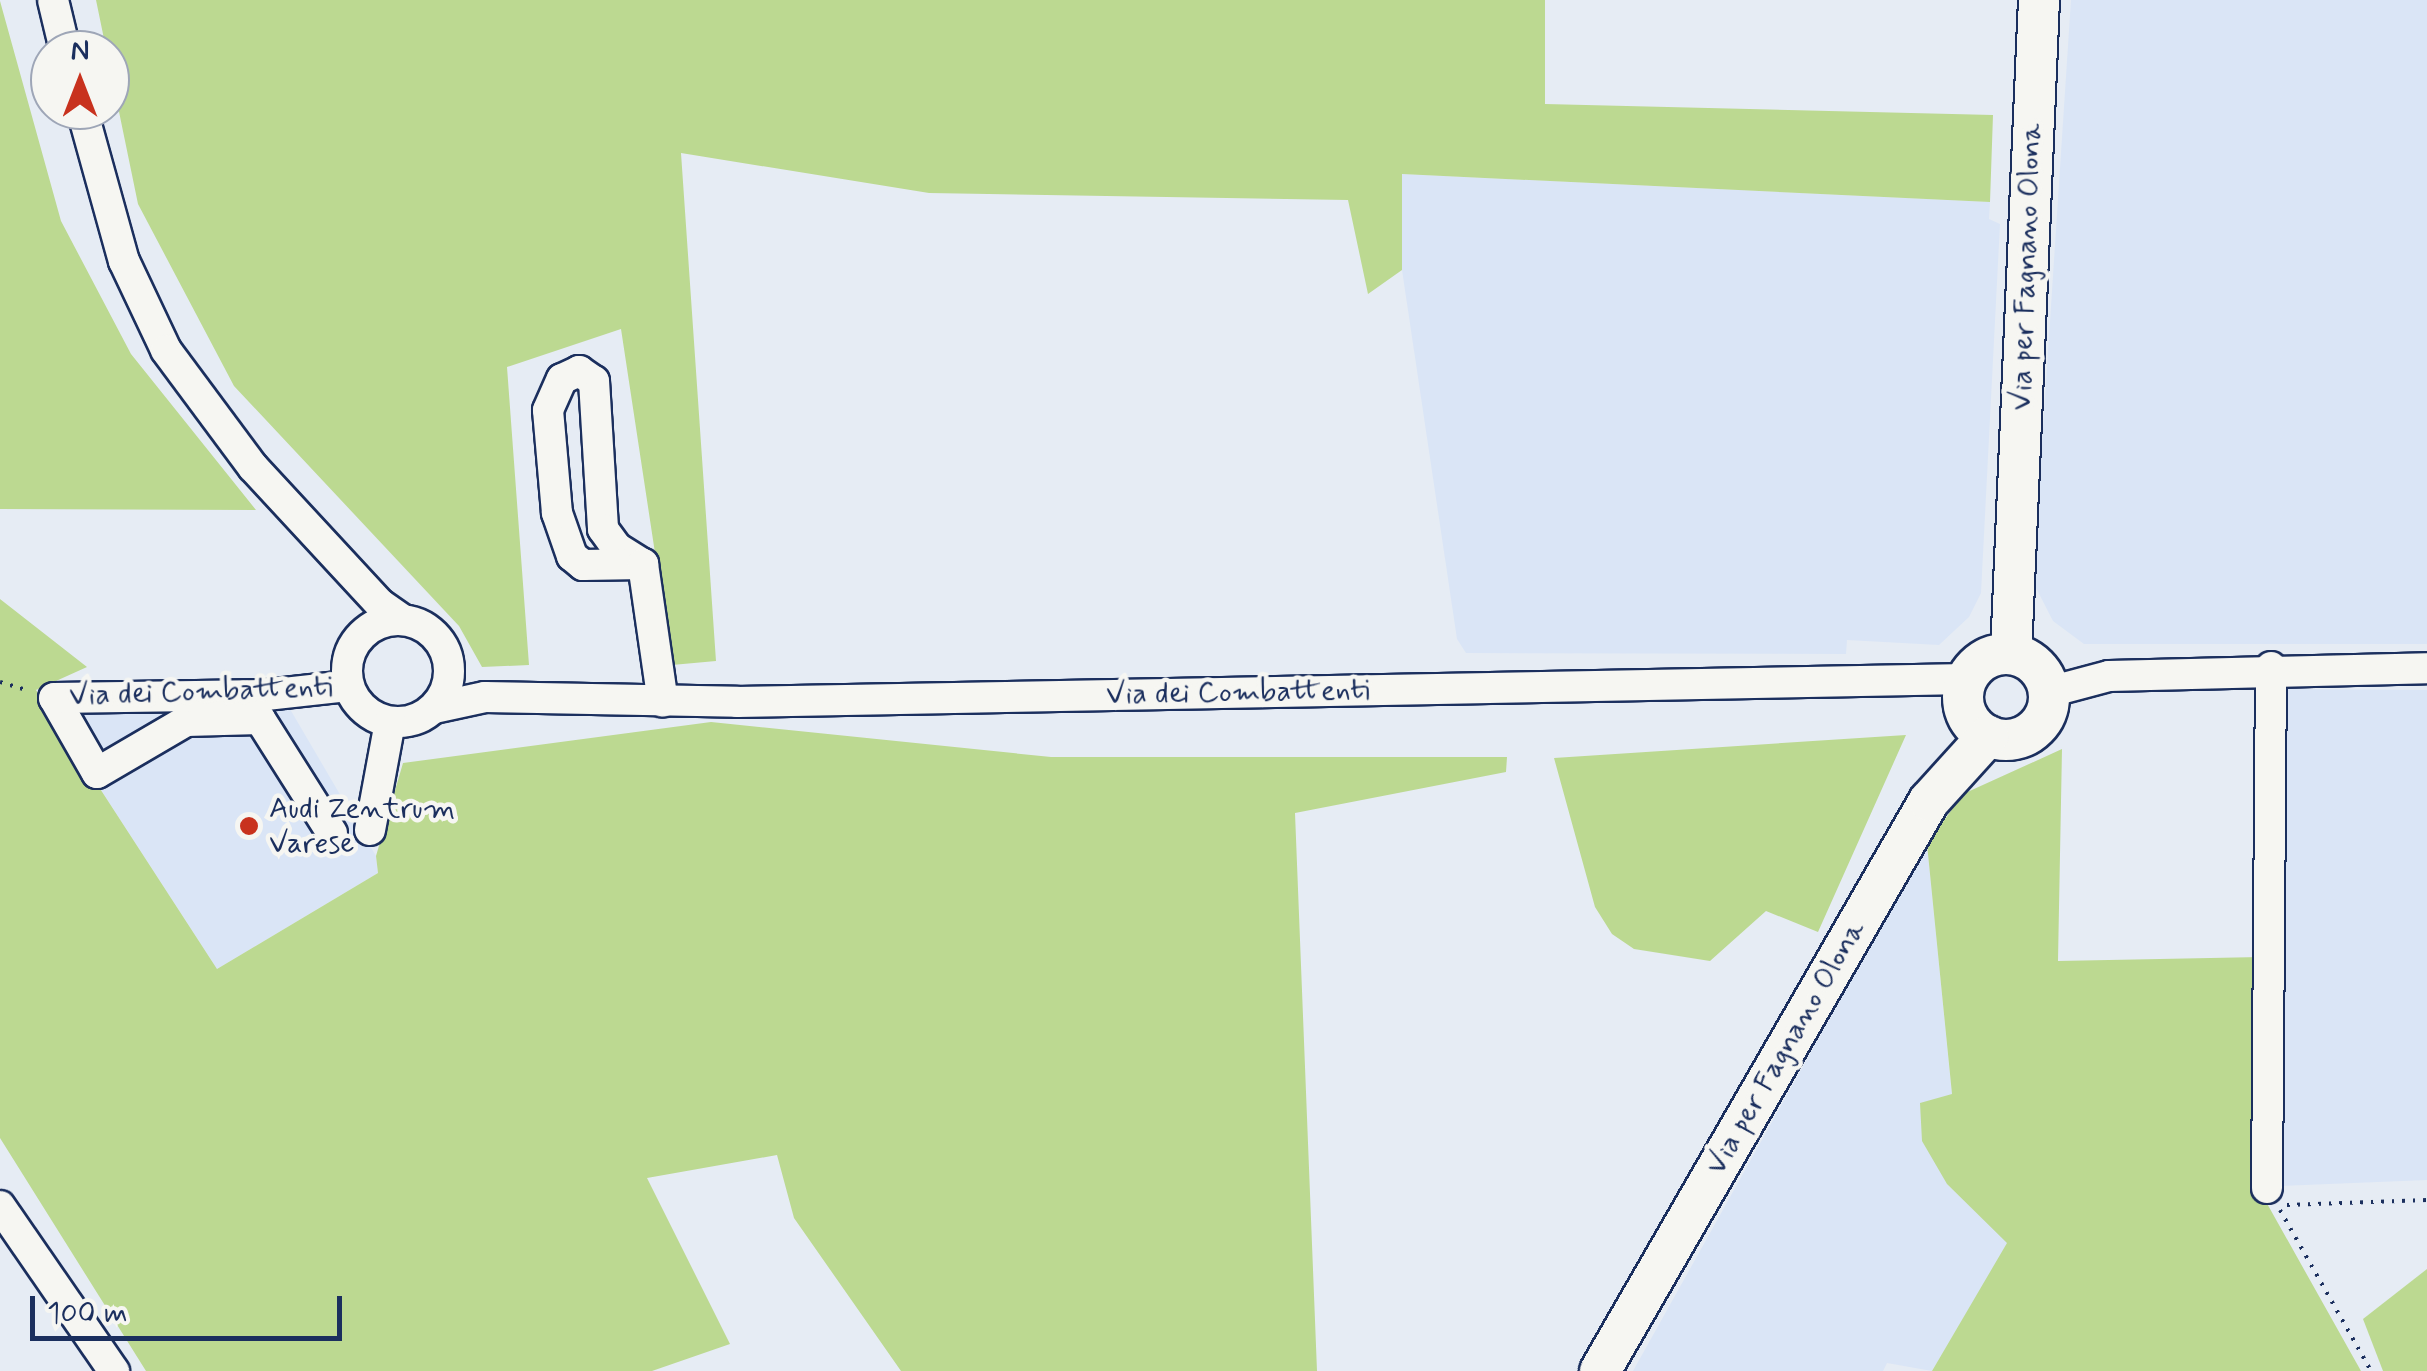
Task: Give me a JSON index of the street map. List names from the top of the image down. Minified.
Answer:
{"streets":{"main road":["Via per Fagnano Olona"],"street":["Via dei Combattenti"]},"crossings":[["Via per Fagnano Olona","Via dei Combattenti"]],"places":["Audi Zentrum Varese"],"scale_bar":"100 m","north":"top"}
